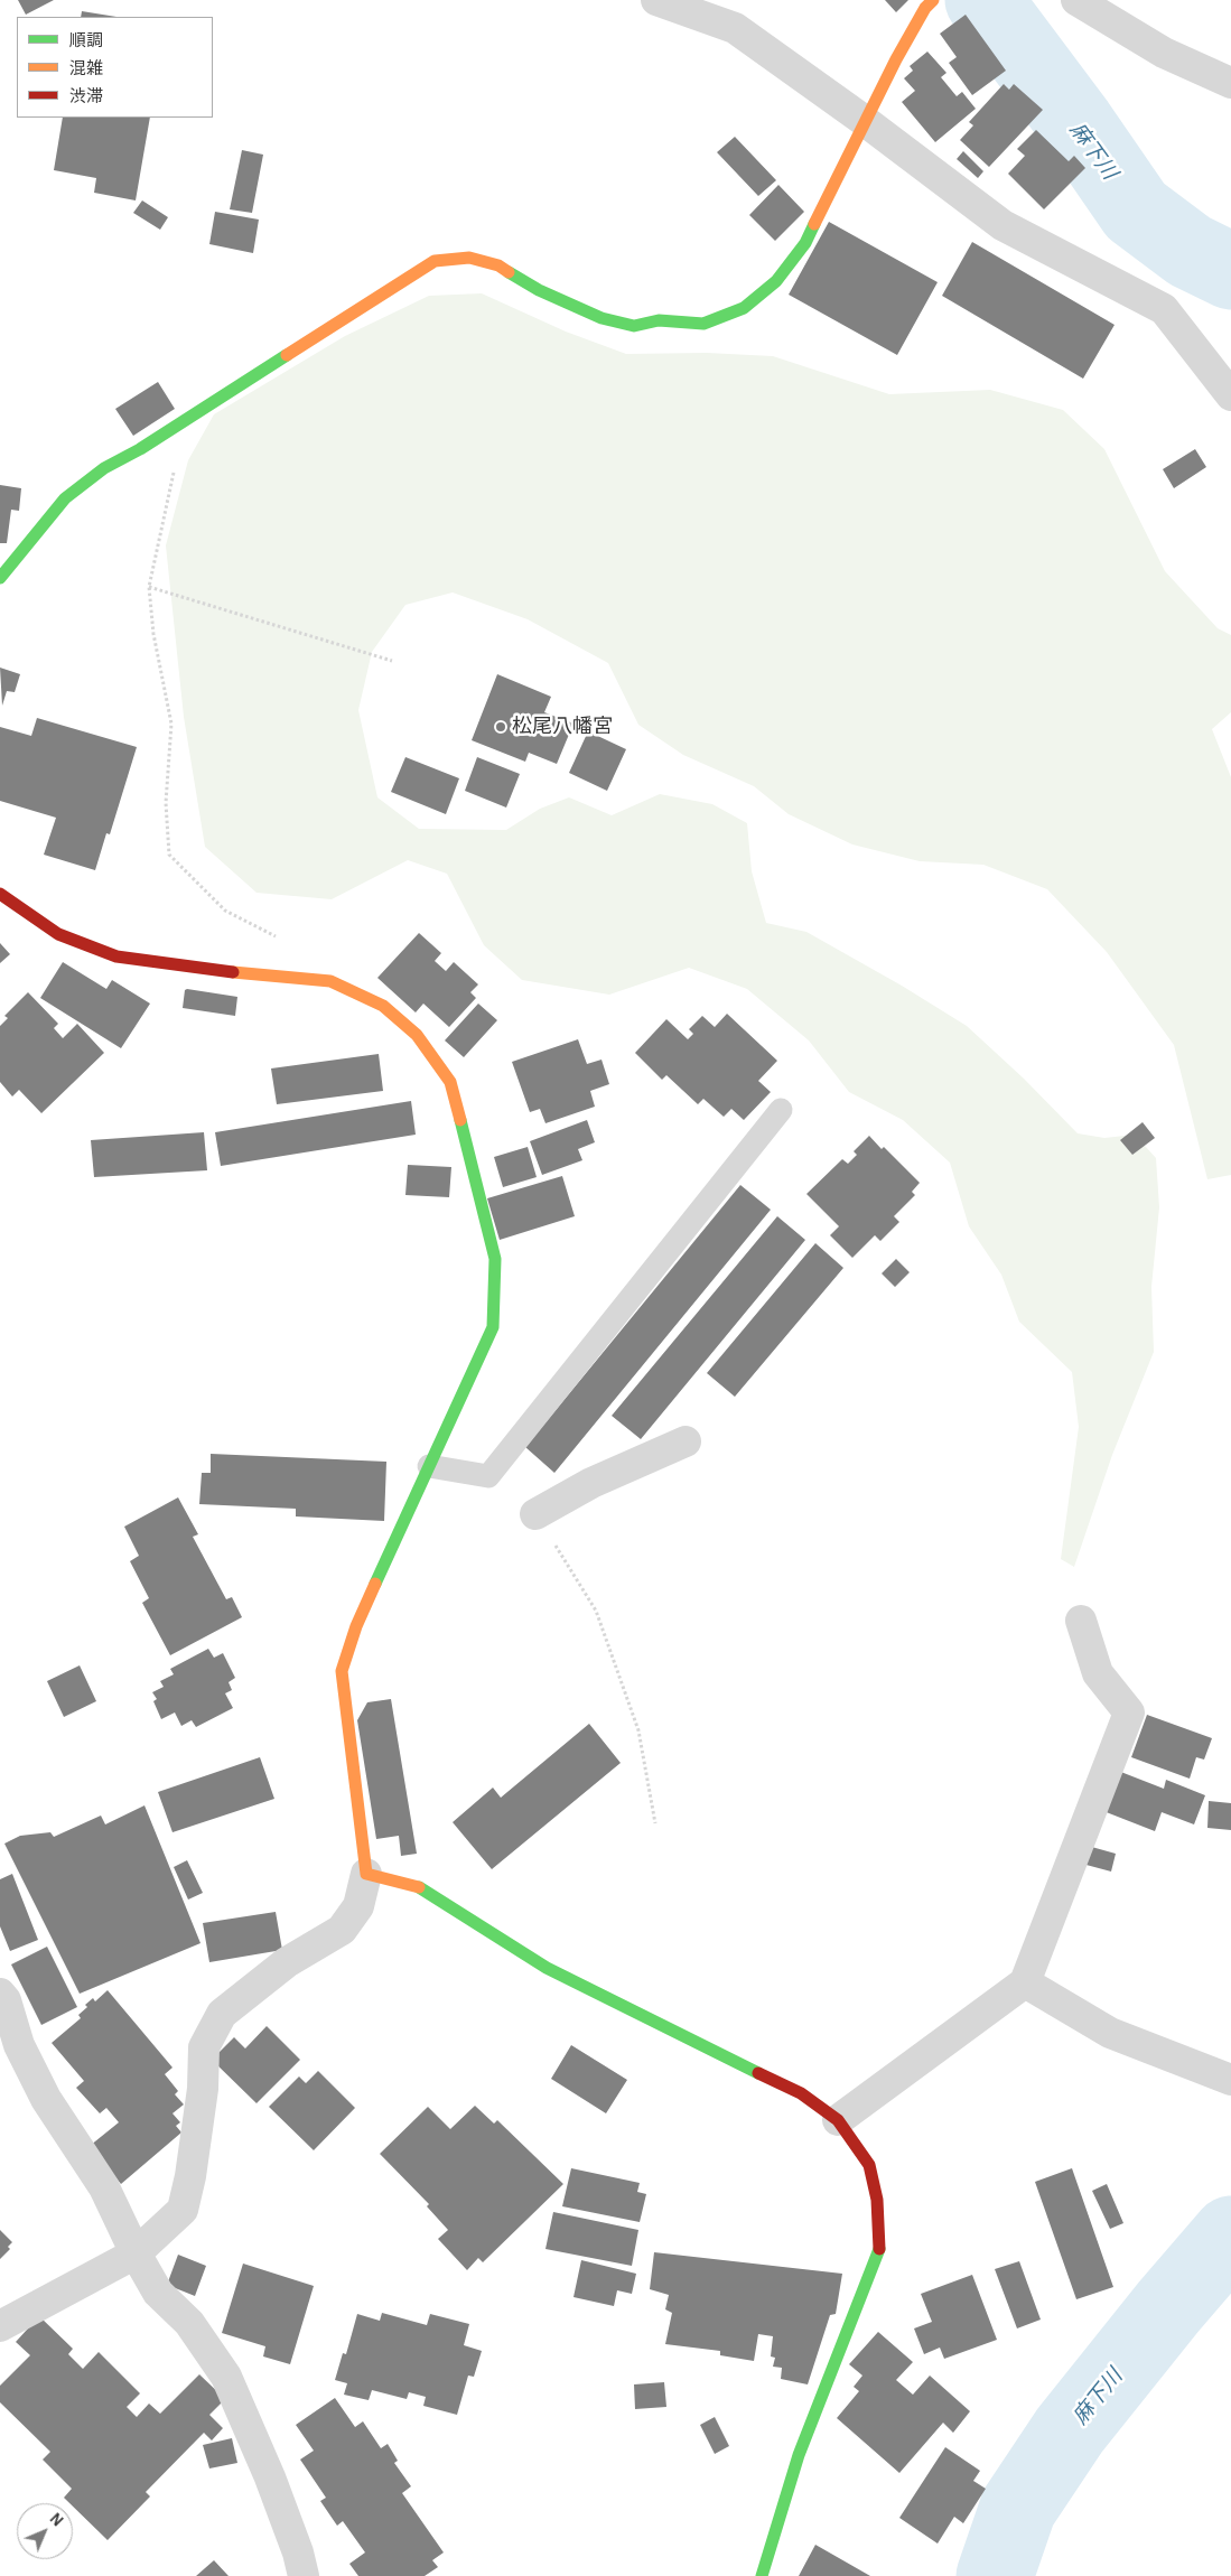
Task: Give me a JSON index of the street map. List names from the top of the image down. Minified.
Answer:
{"water":["麻下川"],"places":["松尾八幡宮"],"legend":["順調","混雑","渋滞"],"north":"top right"}
